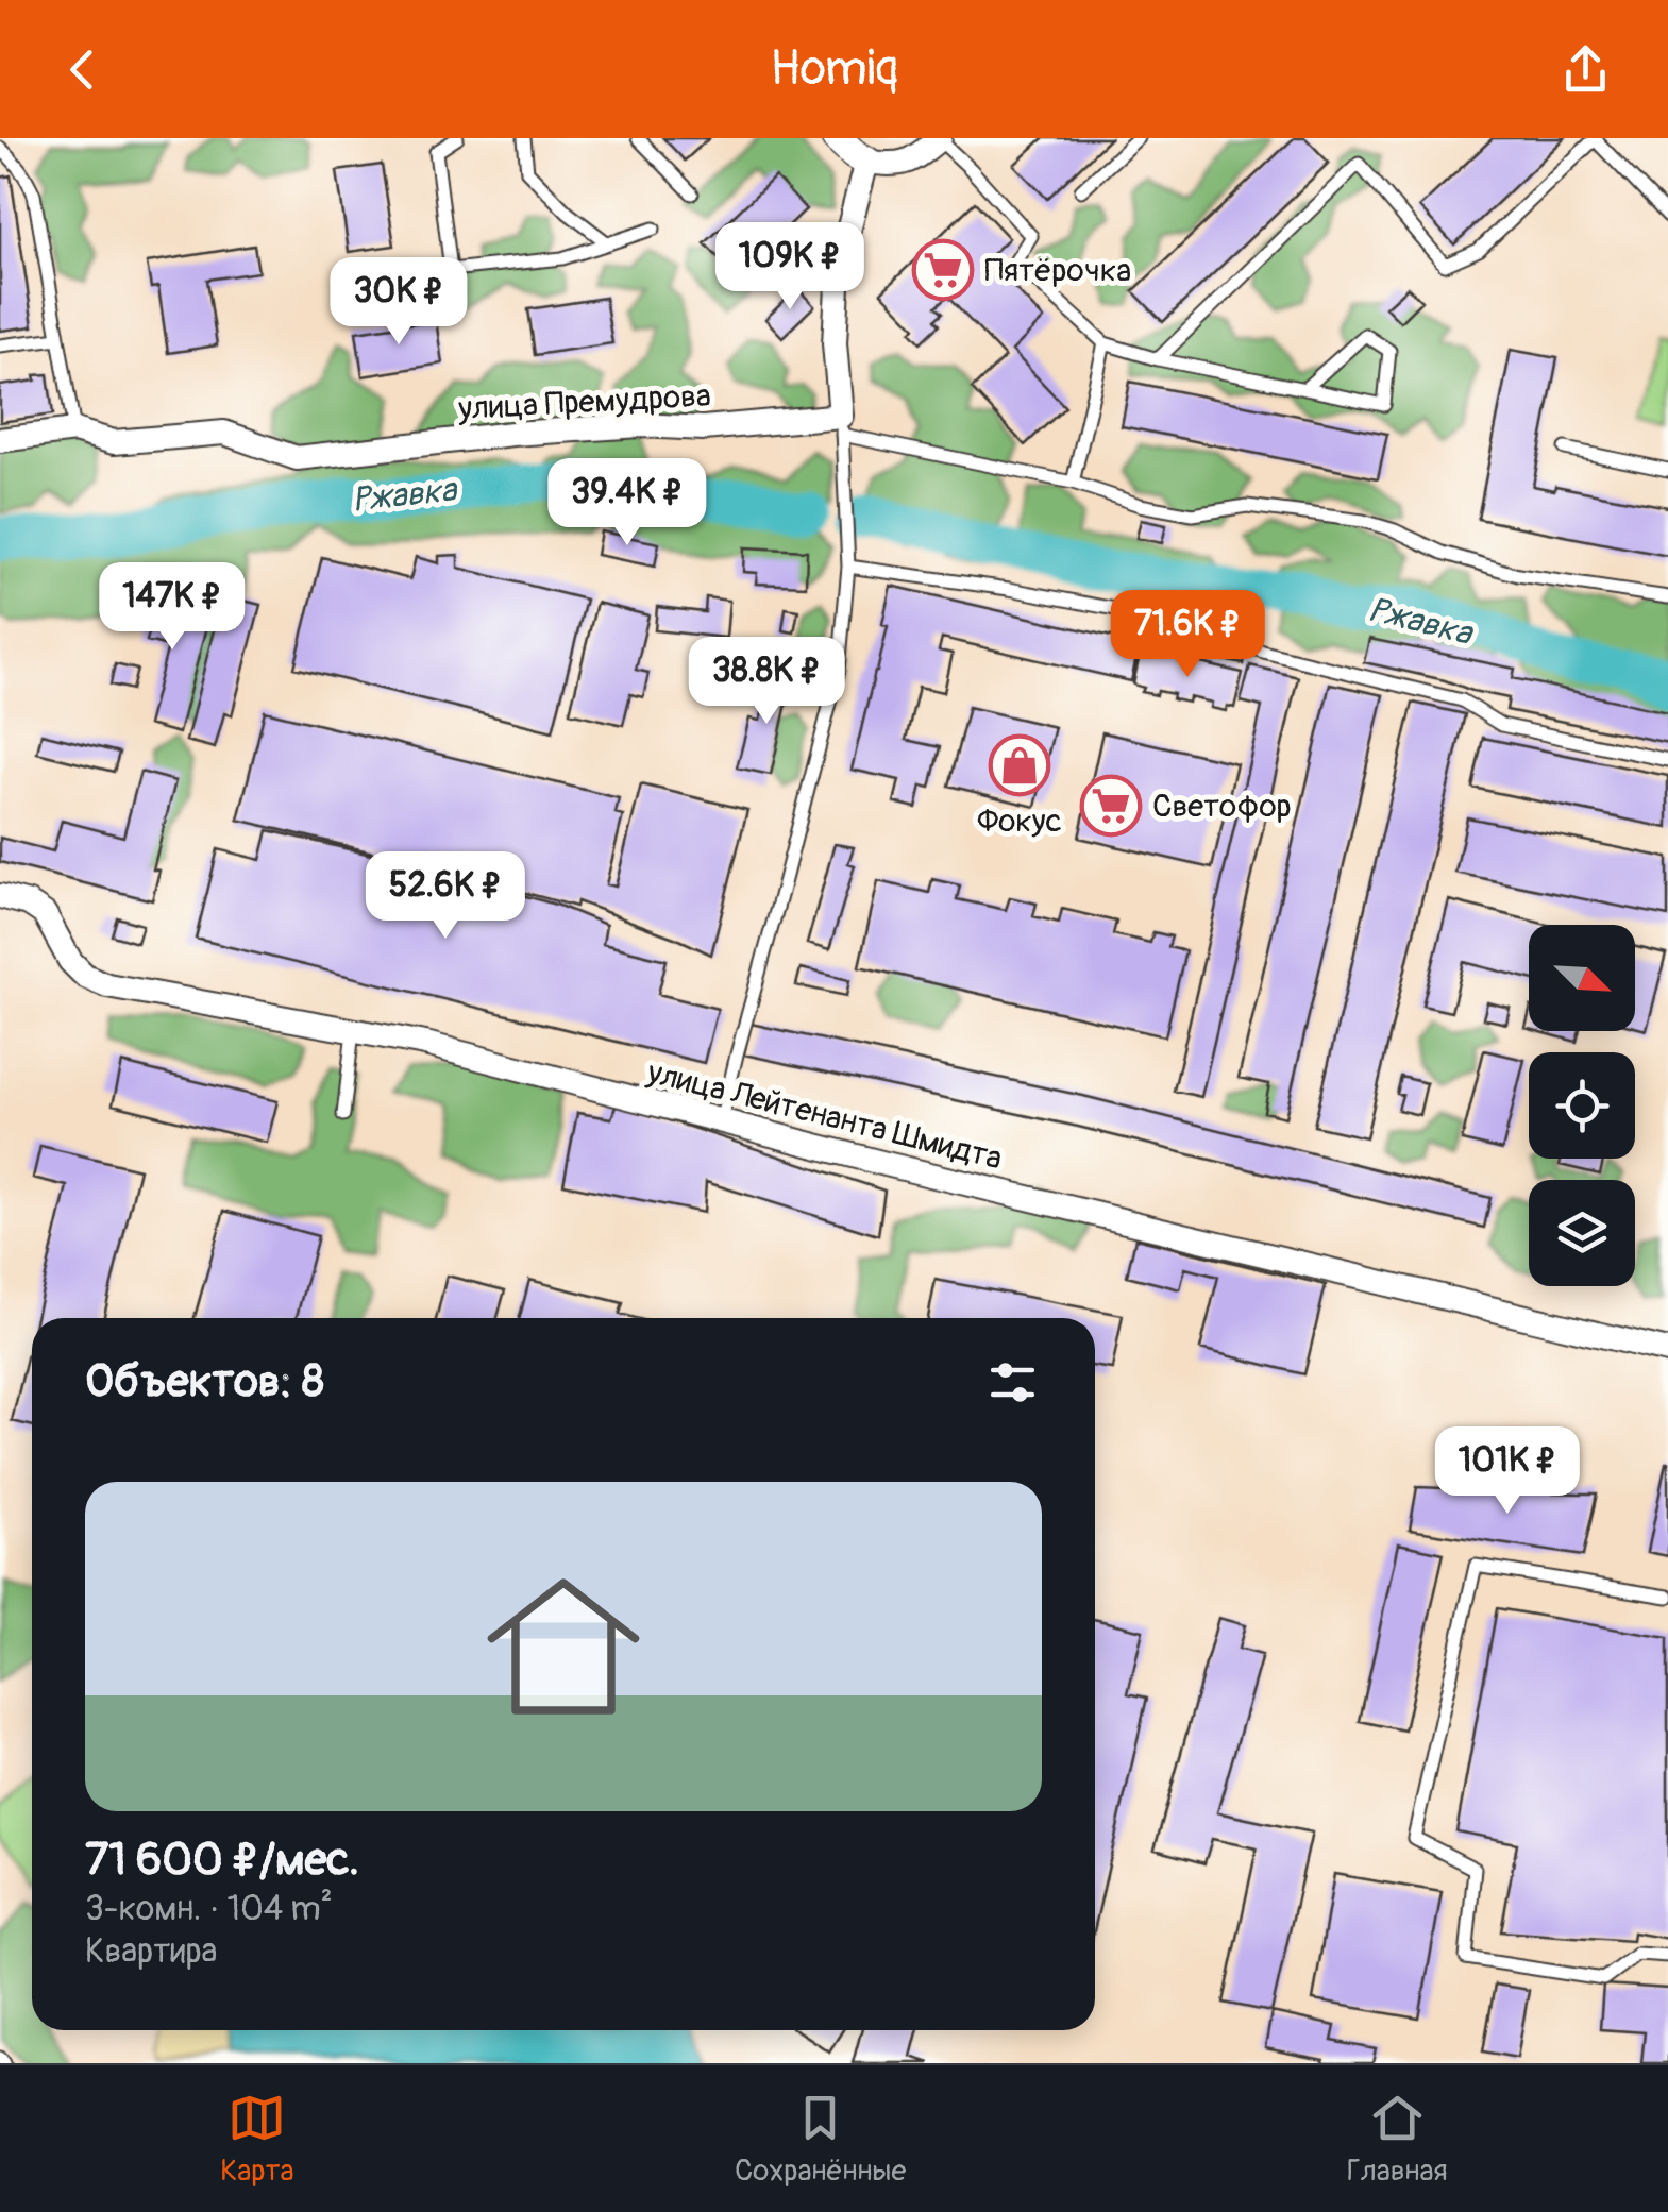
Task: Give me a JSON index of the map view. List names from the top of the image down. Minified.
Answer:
{"streets":{"street":["улица Премудрова","улица Лейтенанта Шмидта"]},"water":["Ржавка"],"places":{"supermarket":["Пятёрочка","Светофор"],"shop":["Фокус"]},"north":"bottom right","page":{"header":"Homiq","price":["109K ₽","30K ₽","39.4K ₽","147K ₽","71.6K ₽","38.8K ₽","52.6K ₽","101K ₽"],"heading":"Объектов: 8","list":[{"name":"71 600 ₽/мес.","note":"3-комн. · 104 m² · Квартира"}],"tabs":["Карта","Сохранённые","Главная"]}}
